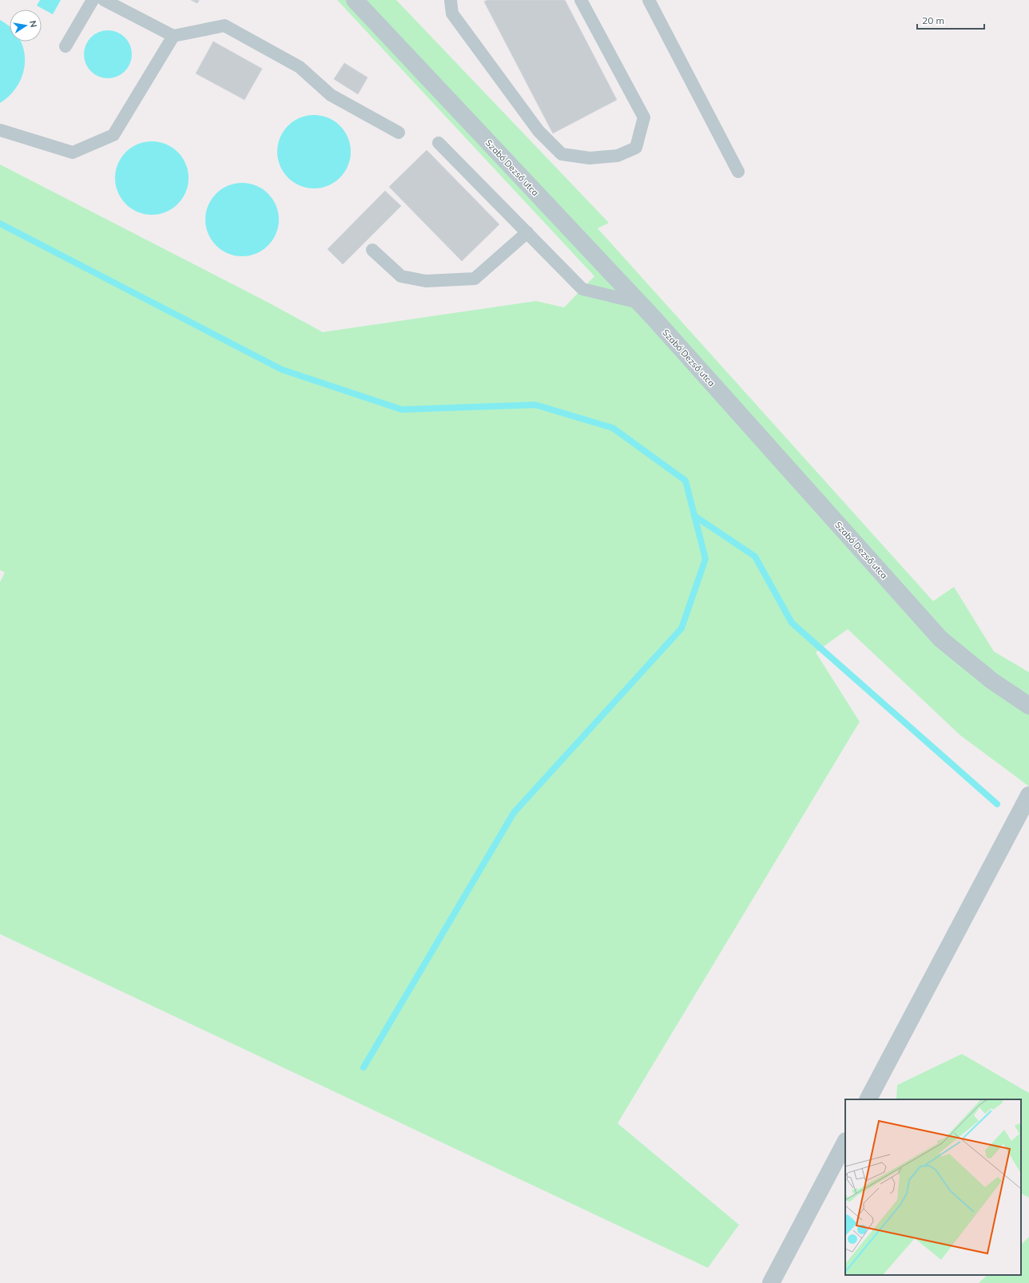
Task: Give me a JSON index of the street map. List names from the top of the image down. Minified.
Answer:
{"streets":{"street":["Szabó Dezső utca"]},"scale_bar":"20 m","north":"right"}
